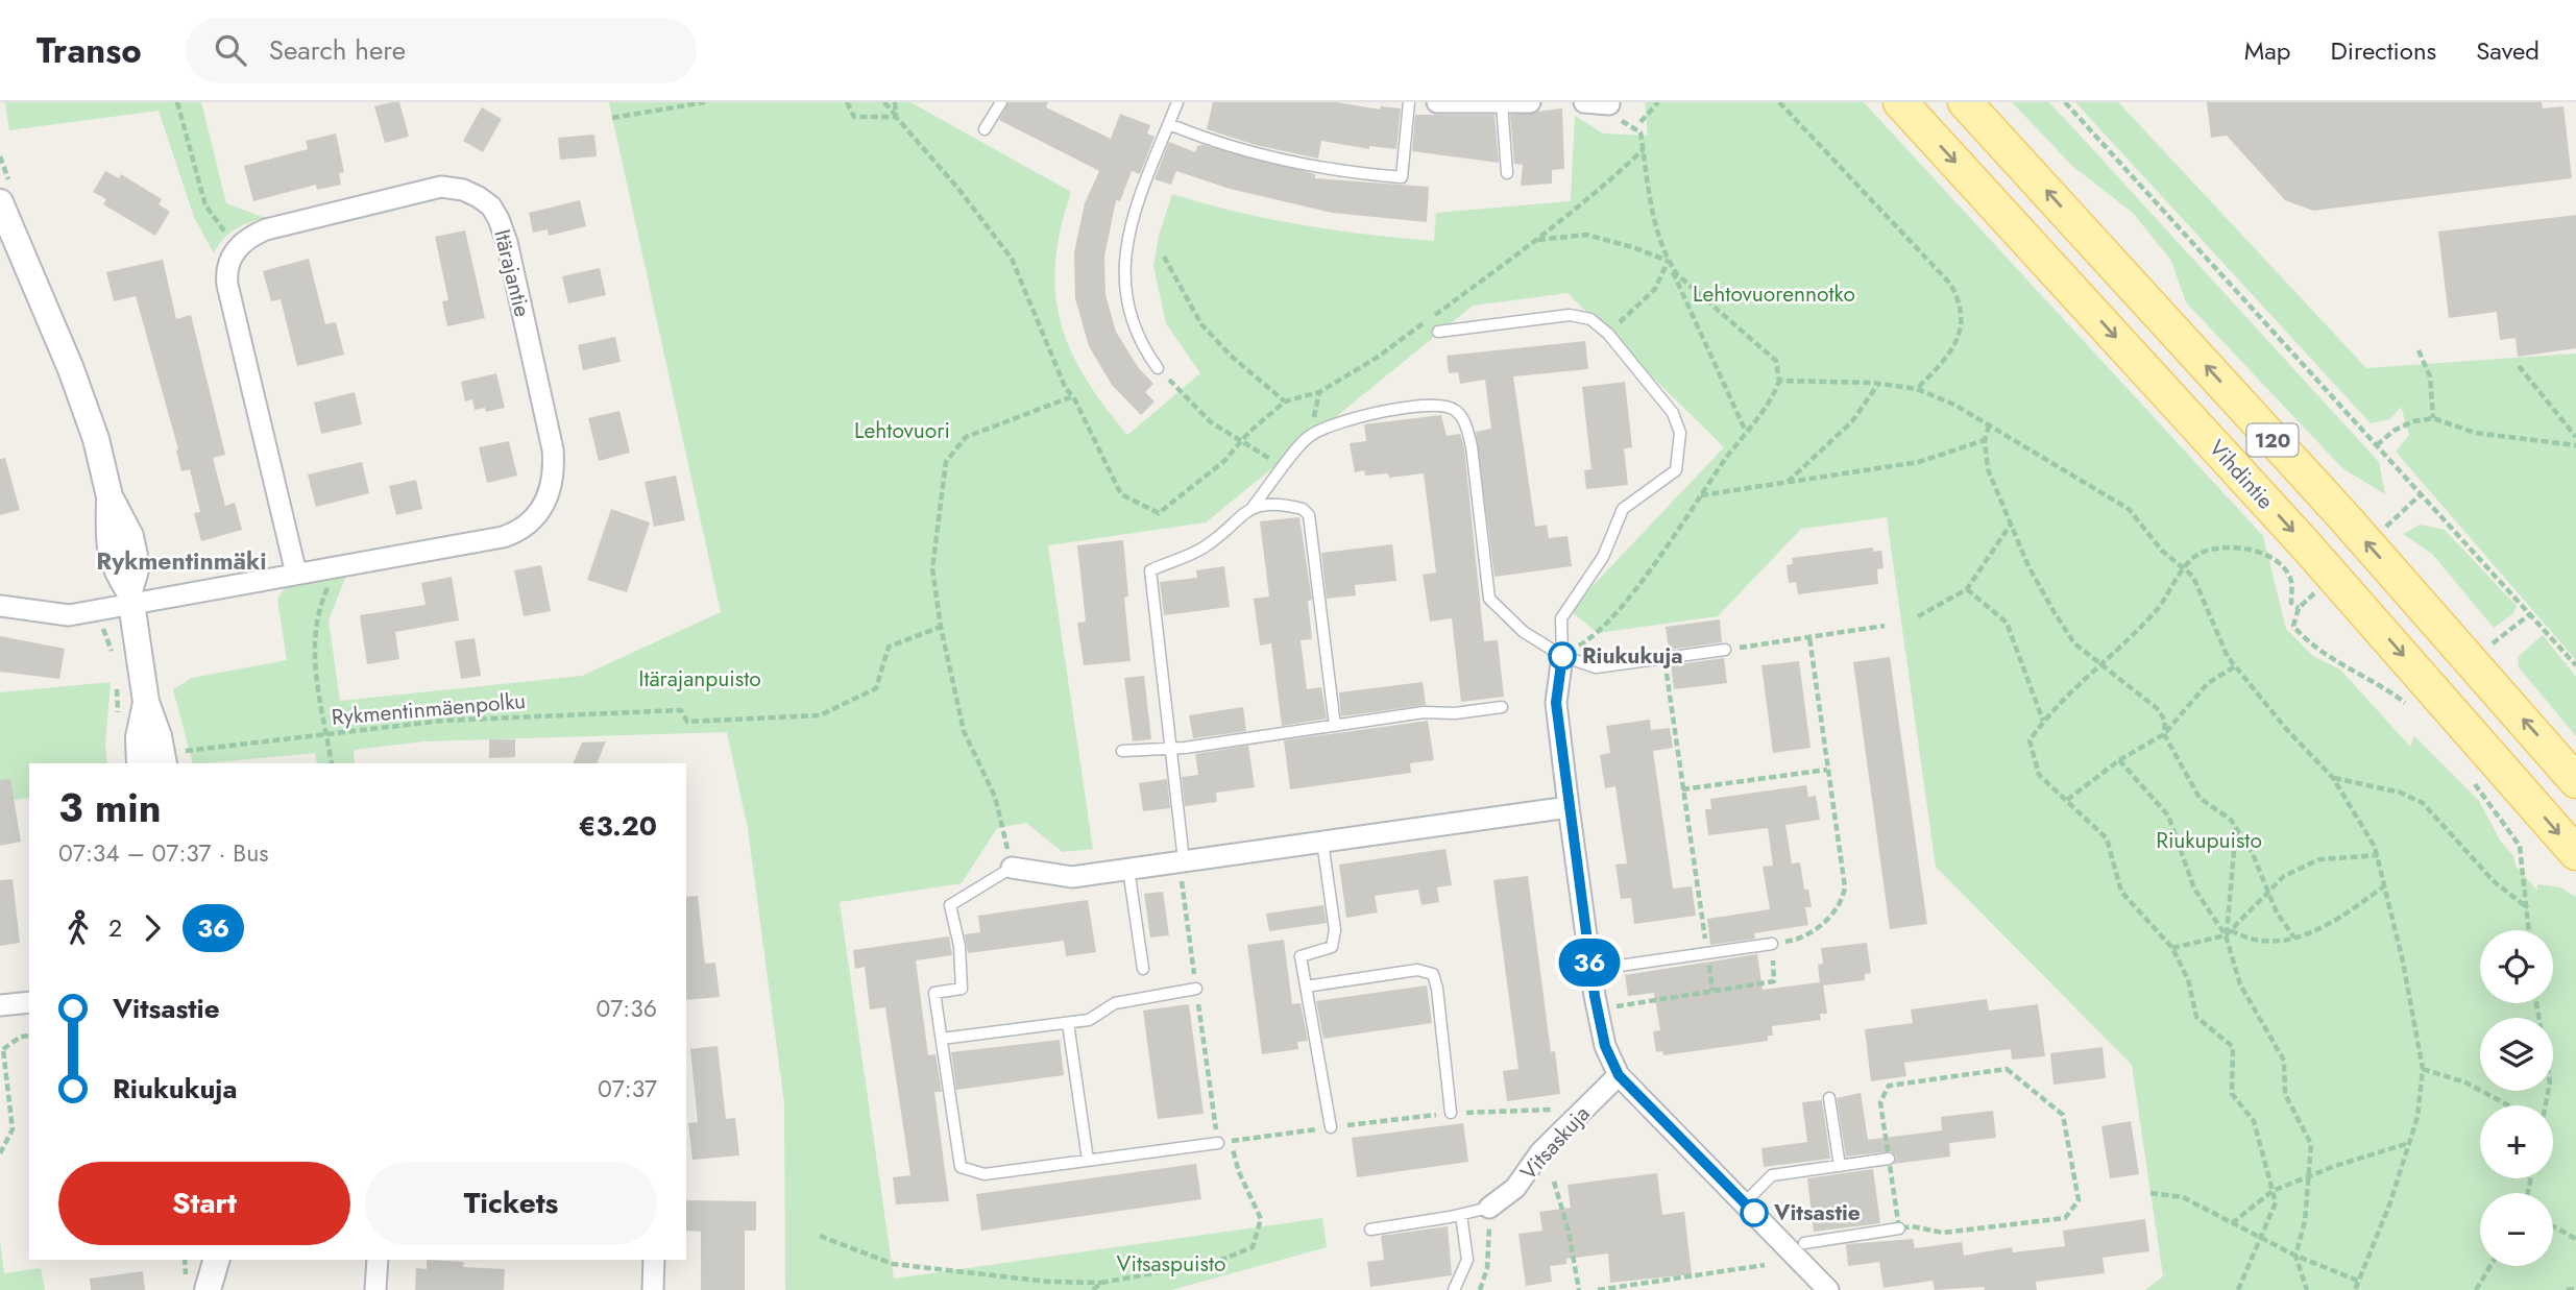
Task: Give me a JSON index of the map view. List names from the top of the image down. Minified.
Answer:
{"streets":{"main road":["120","Vihdintie"],"street":["Itärajantie","Vitsaskuja"],"path":["Rykmentinmäenpolku"]},"districts":["Rykmentinmäki"],"parks":["Lehtovuorennotko","Lehtovuori","Itärajanpuisto","Riukupuisto","Vitsaspuisto"],"places":["Riukukuja","Vitsastie"],"lines":["bus line 36"],"page":{"header":"Transo","search":"Search here","nav":["Map","Directions","Saved"],"on_map":"36","heading":["3 min","07:34 – 07:37 · Bus","€3.20"],"legs":["2","36"],"map_buttons":["+","−"],"list":[{"name":"Vitsastie","value":"07:36"},{"name":"Riukukuja","value":"07:37"}],"buttons":["Start","Tickets"]}}
